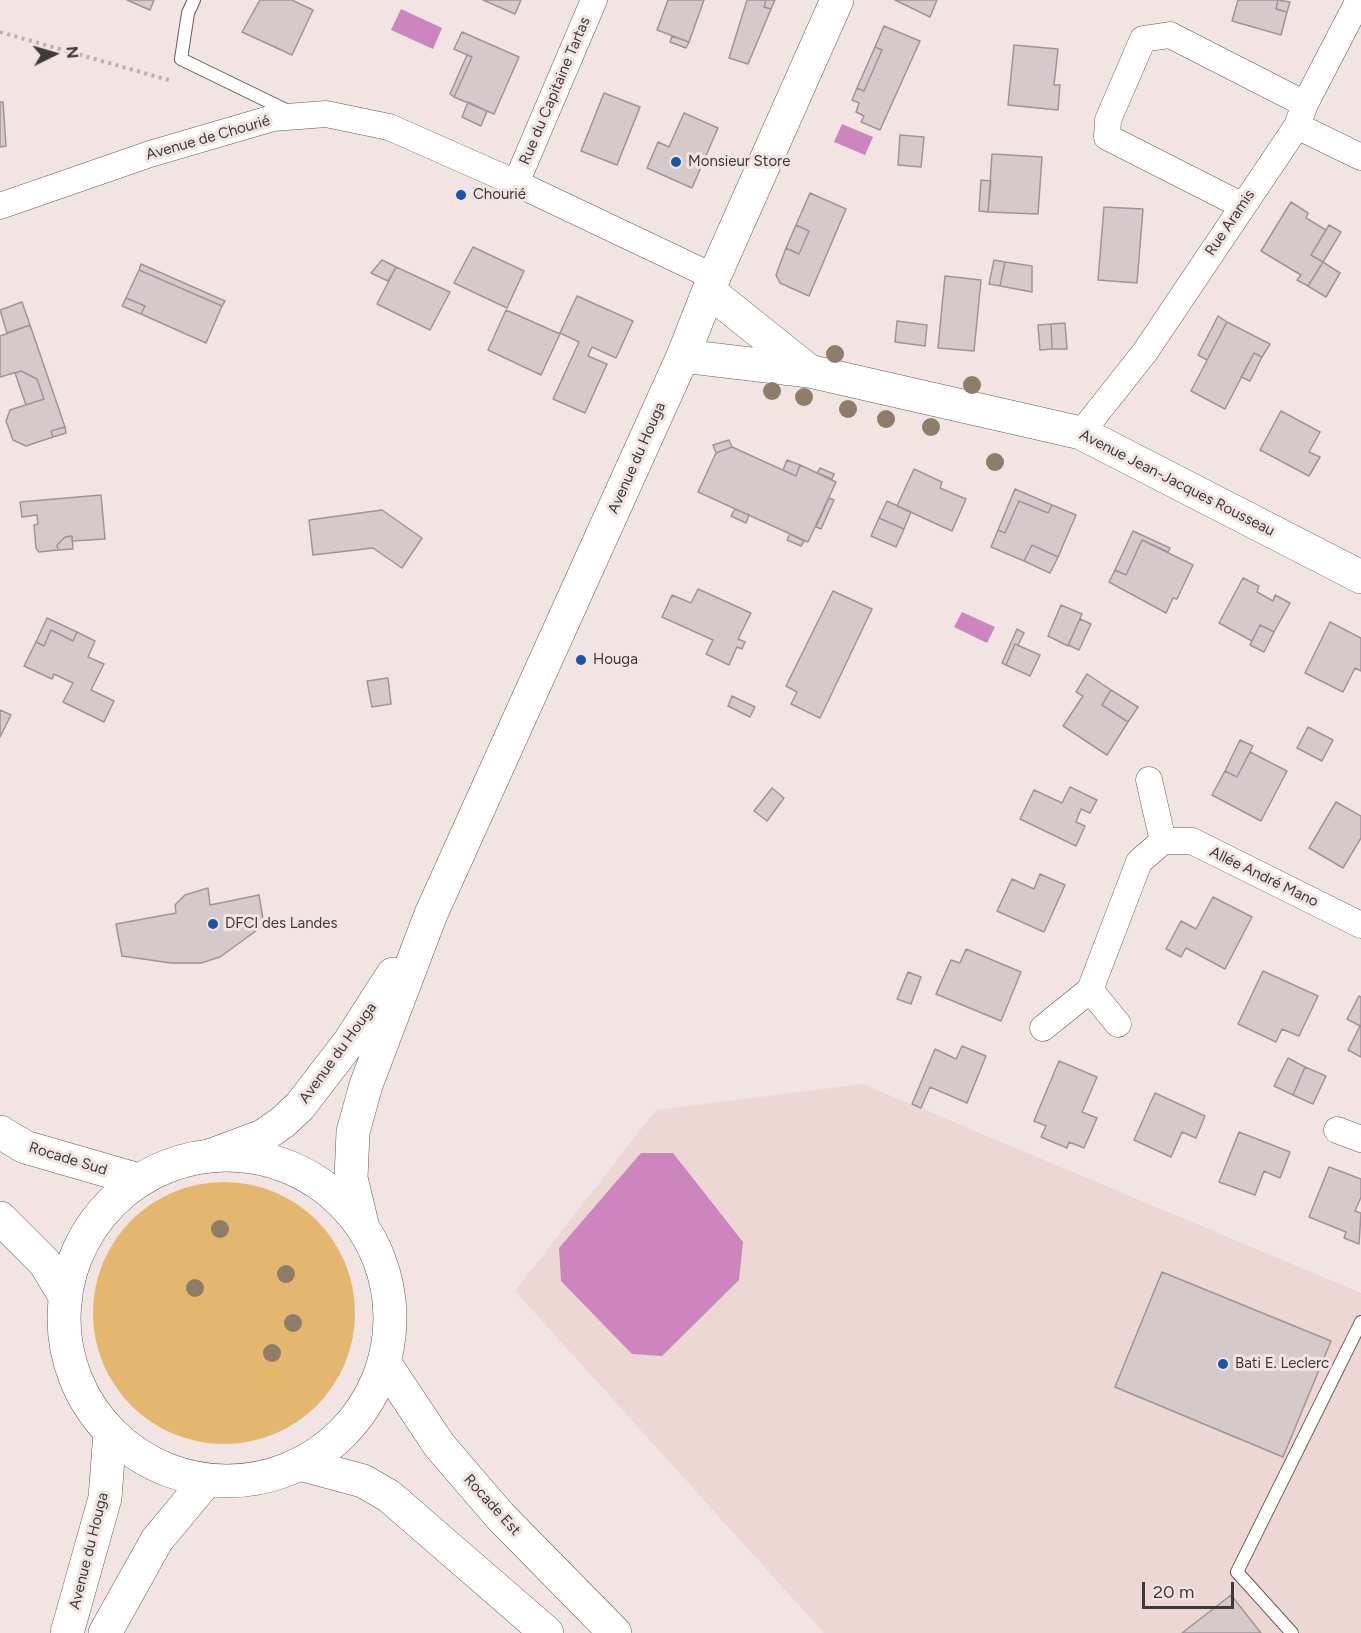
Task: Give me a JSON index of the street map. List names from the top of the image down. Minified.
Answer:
{"streets":{"main road":["Avenue du Houga","Avenue Jean-Jacques Rousseau","Rocade Sud","Rocade Est"],"street":["Rue du Capitaine Tartas","Avenue de Chourié","Rue Aramis","Allée André Mano"]},"crossings":[["Rue du Capitaine Tartas","Avenue de Chourié"],["Avenue de Chourié","Avenue du Houga"],["Avenue de Chourié","Avenue Jean-Jacques Rousseau"],["Rue Aramis","Avenue Jean-Jacques Rousseau"],["Avenue du Houga","Avenue Jean-Jacques Rousseau"]],"places":["Monsieur Store","Chourié","Houga","DFCI des Landes","Bati E. Leclerc"],"scale_bar":"20 m","north":"right"}
